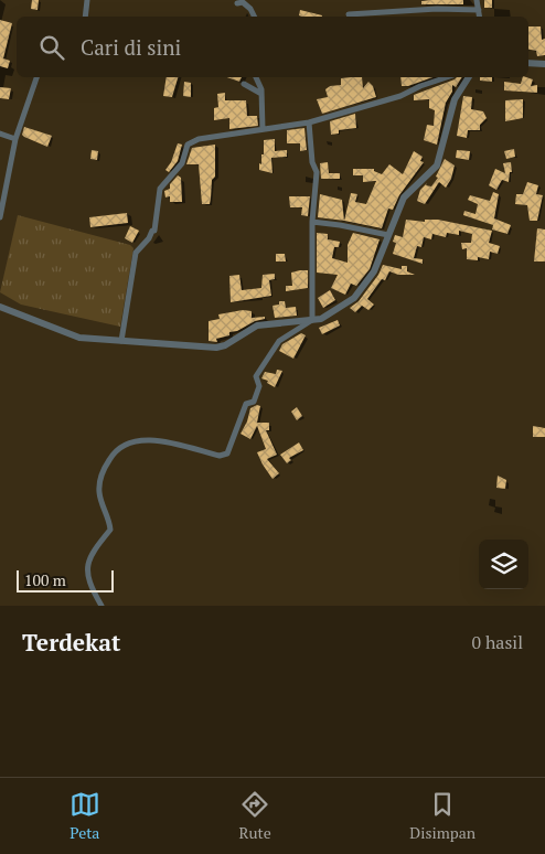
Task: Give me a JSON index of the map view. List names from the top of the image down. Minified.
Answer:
{"scale_bar":"100 m","page":{"search":"Cari di sini","scale":"100 m","heading":["Terdekat","0 hasil"],"nav":["Peta","Rute","Disimpan"]}}
